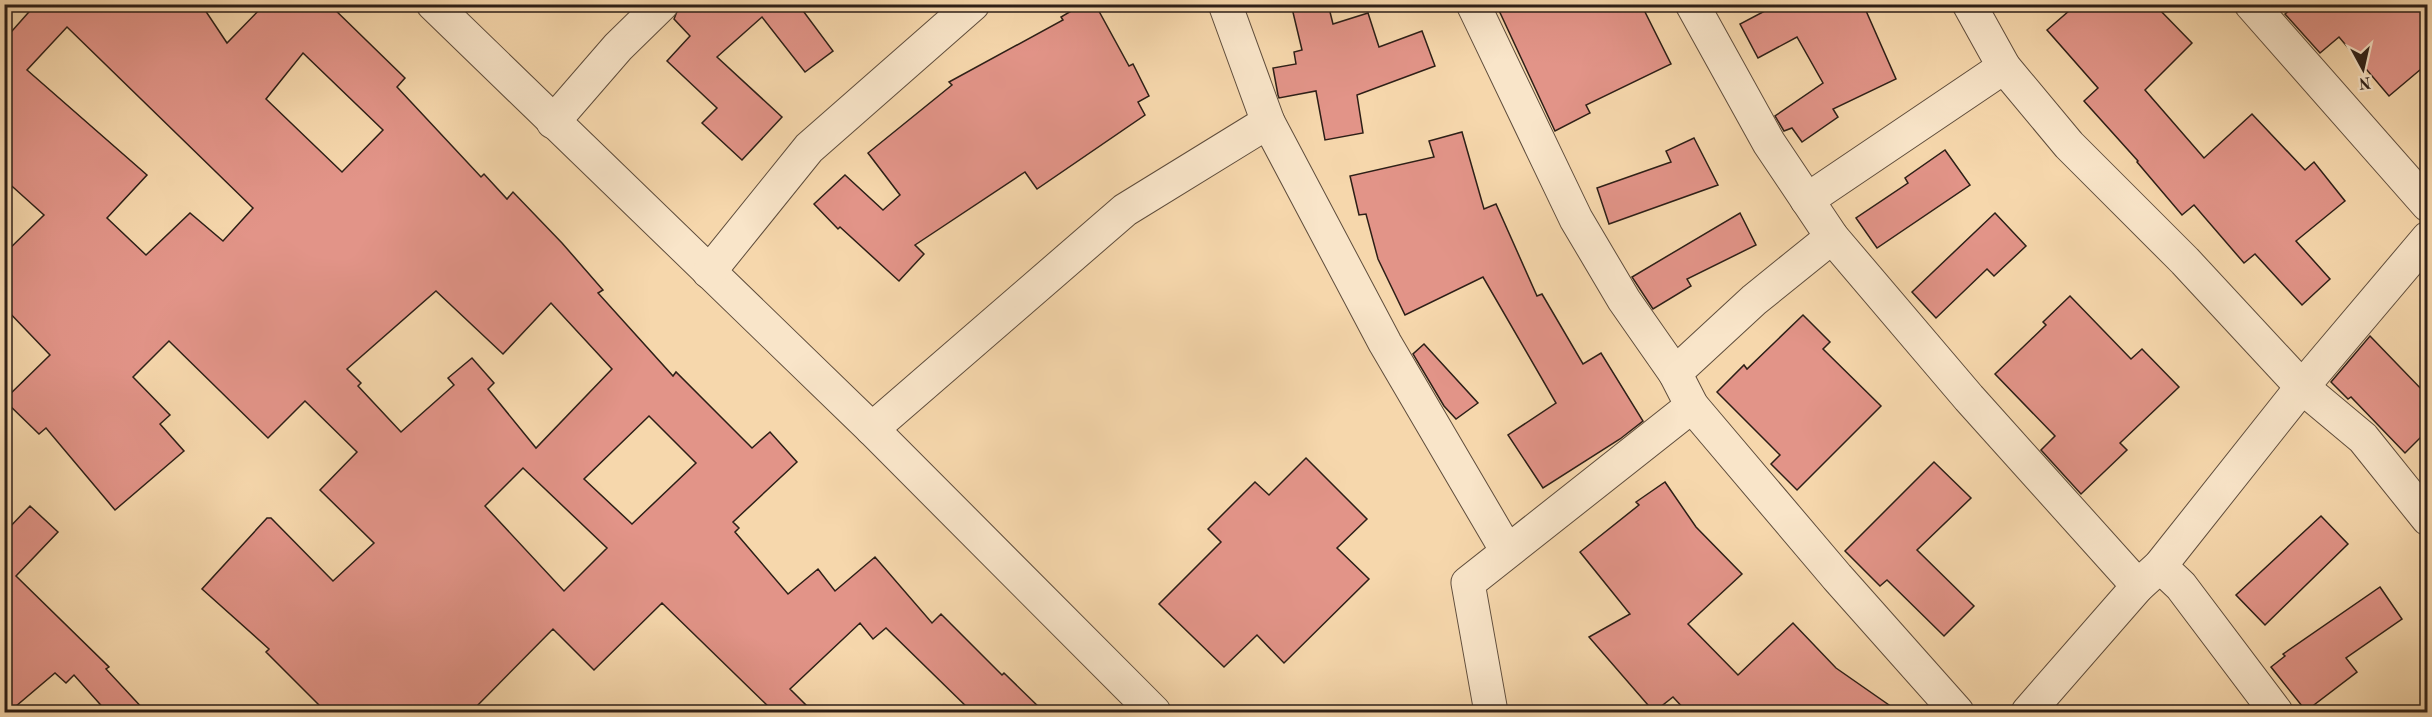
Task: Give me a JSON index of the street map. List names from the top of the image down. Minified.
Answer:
{"north":"bottom"}
